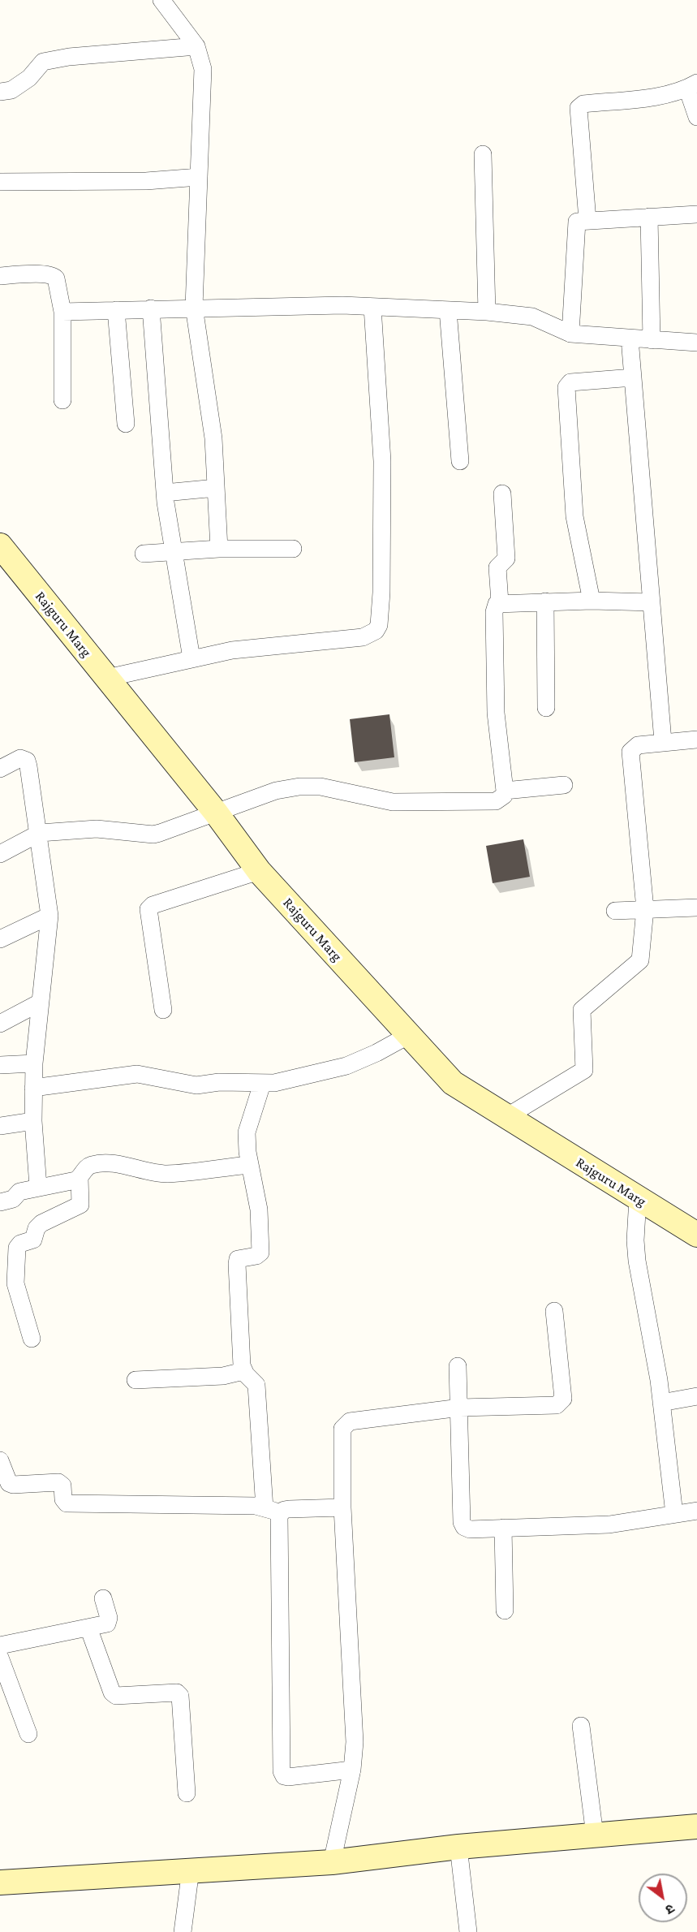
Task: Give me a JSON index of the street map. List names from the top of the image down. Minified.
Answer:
{"streets":{"street":["Rajguru Marg"]},"north":"bottom right"}
